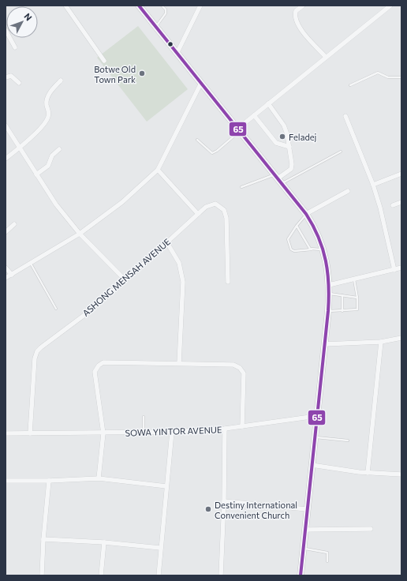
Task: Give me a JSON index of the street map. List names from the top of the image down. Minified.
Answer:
{"streets":{"street":["ASHONG MENSAH AVENUE","SOWA YINTOR AVENUE"]},"crossings":[["ASHONG MENSAH AVENUE","SOWA YINTOR AVENUE"]],"places":["Botwe Old Town Park","Feladej","Destiny International Convenient Church"],"lines":["transit line 65"],"north":"top right"}
